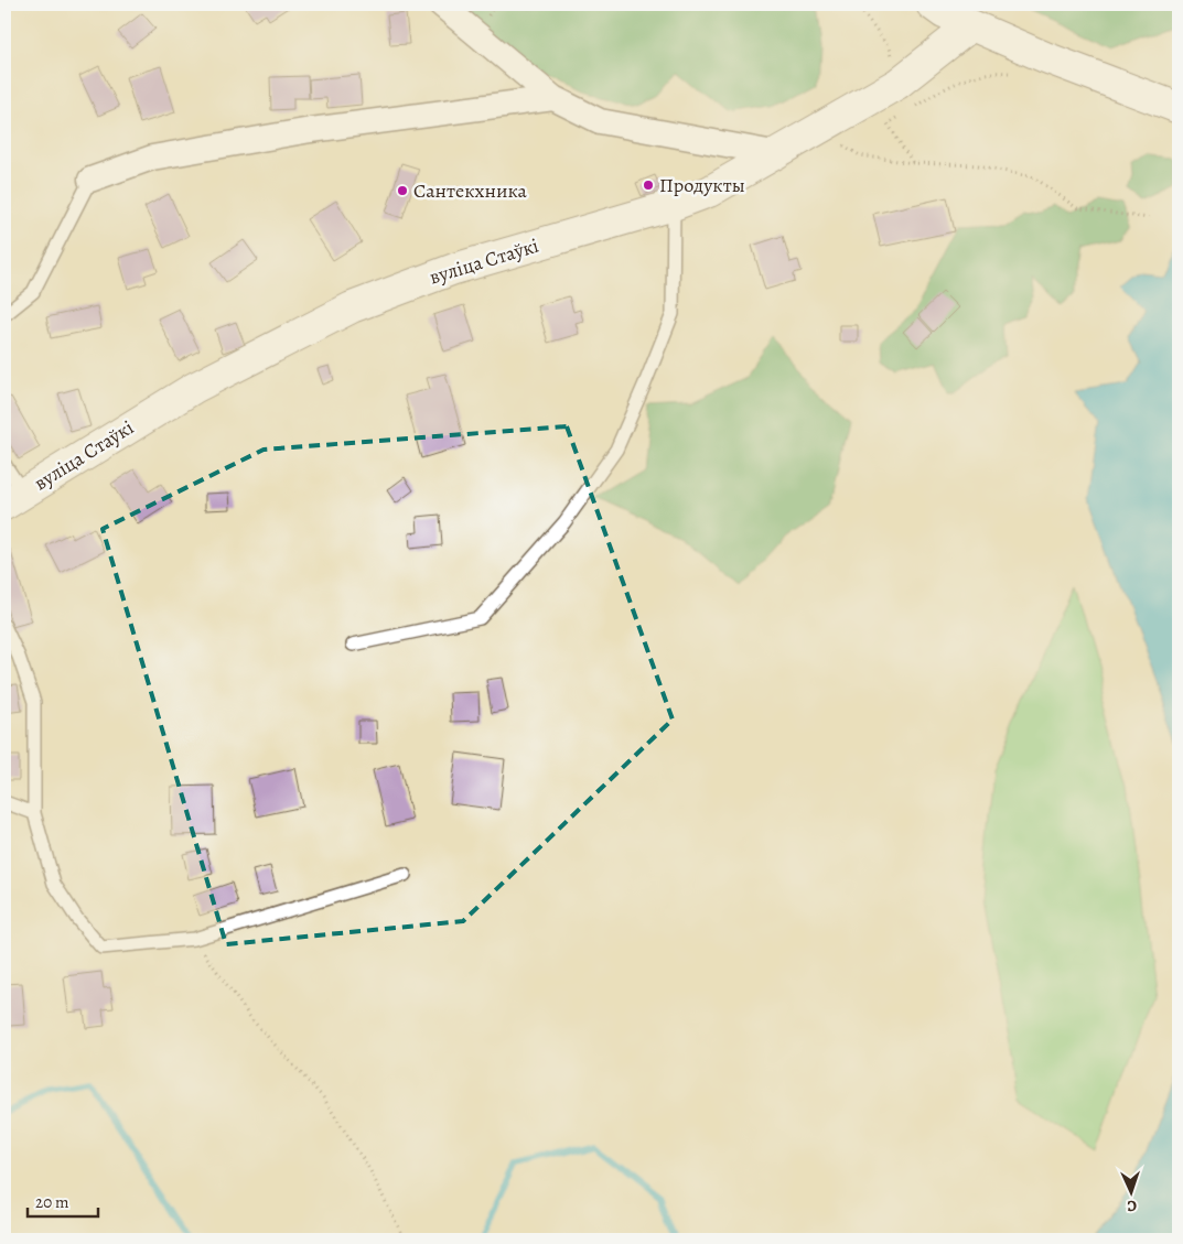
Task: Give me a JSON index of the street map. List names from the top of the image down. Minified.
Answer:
{"streets":{"street":["вуліца Стаўкі"]},"places":["Продукты","Сантекхника"],"scale_bar":"20 m","north":"bottom"}
